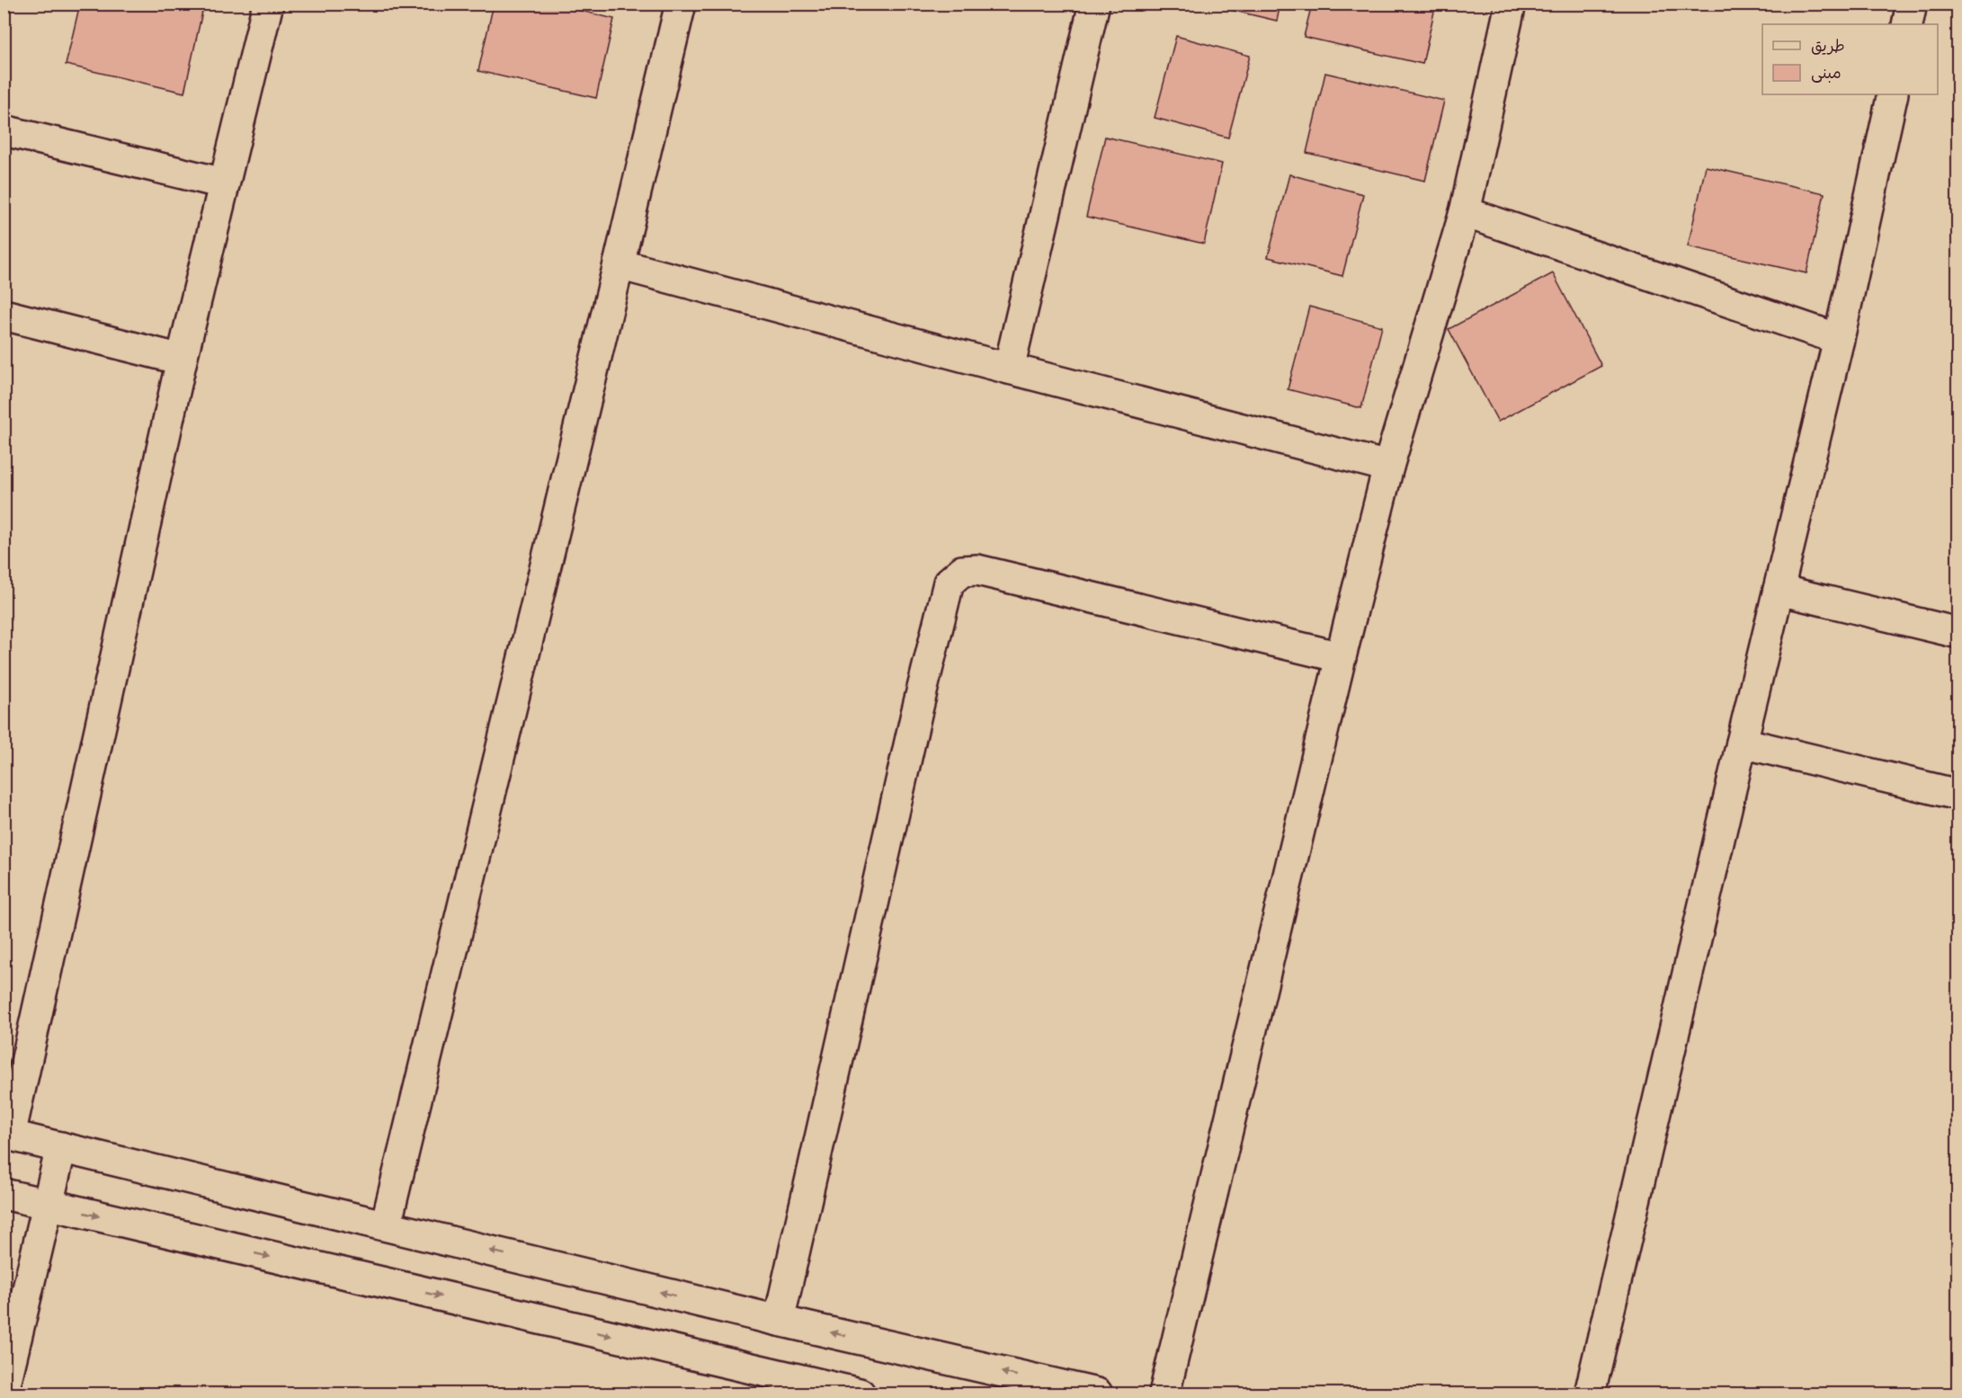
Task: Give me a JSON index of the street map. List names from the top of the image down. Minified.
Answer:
{"legend":["طريق","مبنى"]}
